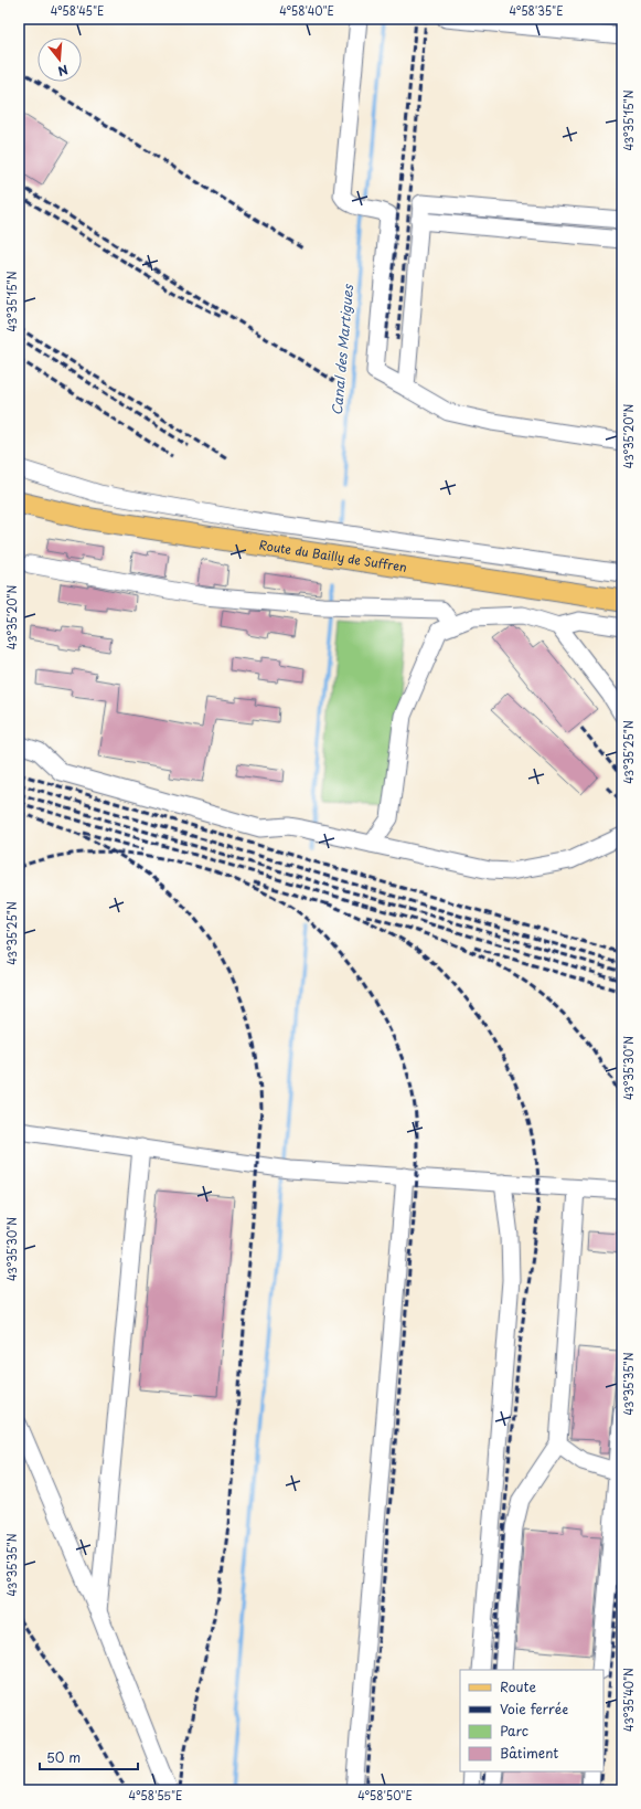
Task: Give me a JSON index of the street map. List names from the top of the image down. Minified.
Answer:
{"streets":{"main road":["Route du Bailly de Suffren"]},"water":["Canal des Martigues"],"legend":["Route","Voie ferrée","Parc","Bâtiment"],"scale_bar":"50 m","north":"bottom","coordinates":["4°58'45\"E","4°58'40\"E","4°58'35\"E","43°35'15\"N","43°35'20\"N","43°35'25\"N","43°35'30\"N","43°35'35\"N","43°35'40\"N","4°58'55\"E","4°58'50\"E"]}
